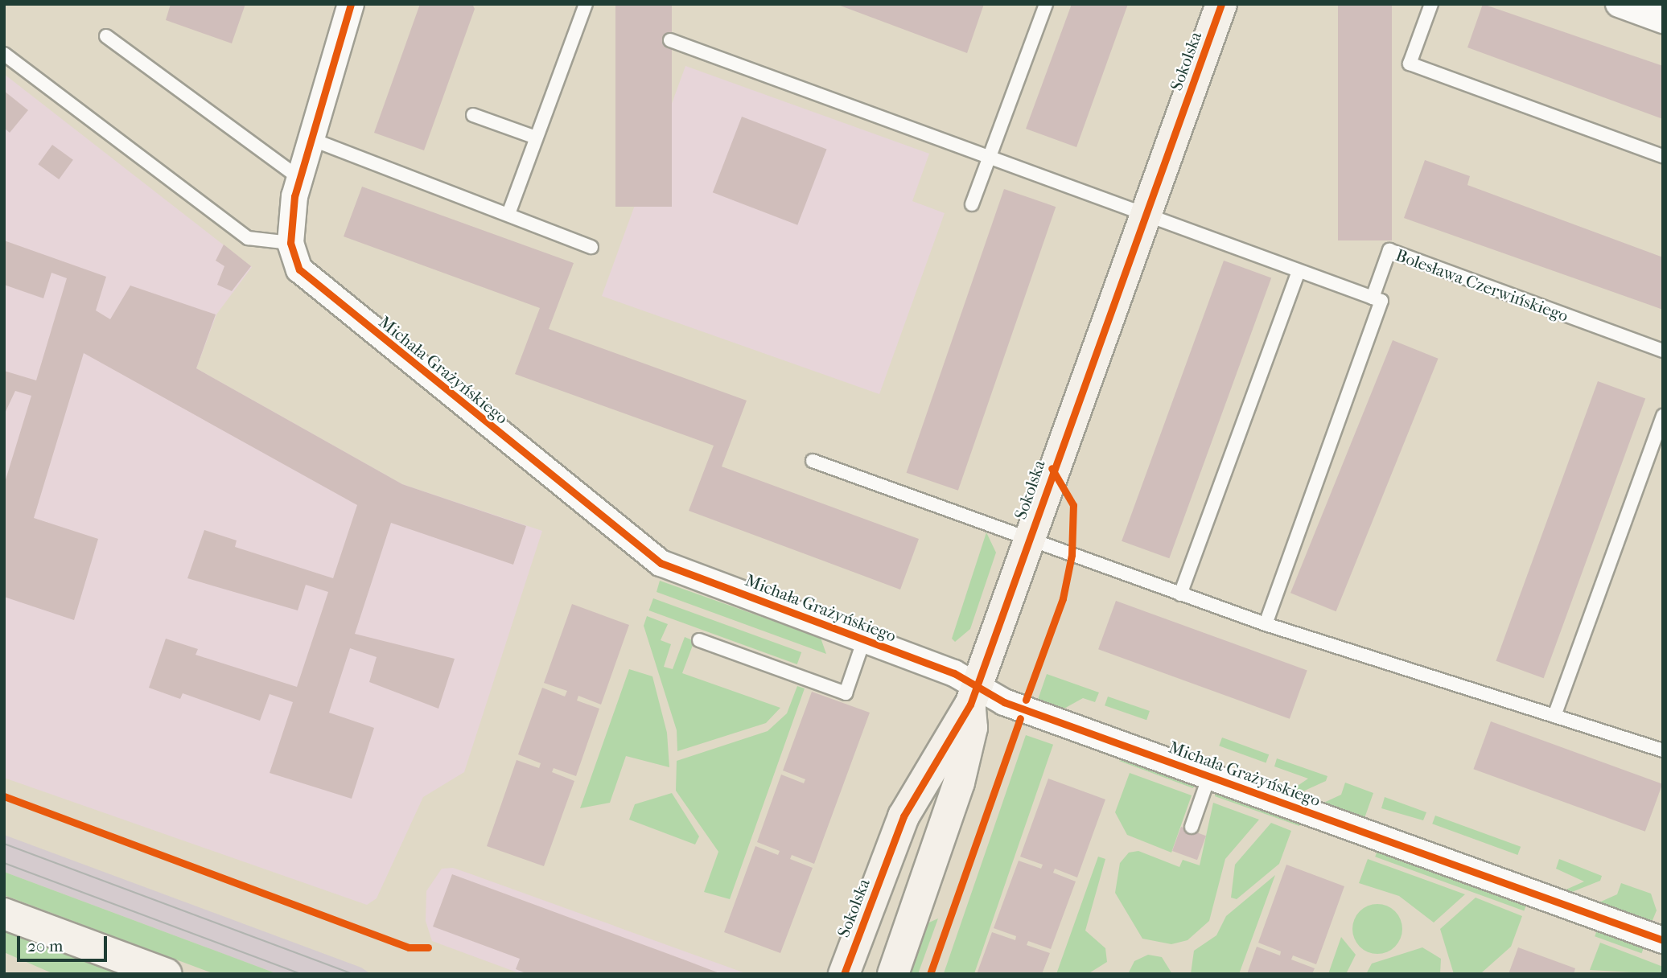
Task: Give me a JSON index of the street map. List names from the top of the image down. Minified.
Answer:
{"streets":{"street":["Sokolska","Michała Grażyńskiego"],"lane":["Bolesława Czerwińskiego"]},"crossings":[["Sokolska","Michała Grażyńskiego"]],"scale_bar":"20 m"}
